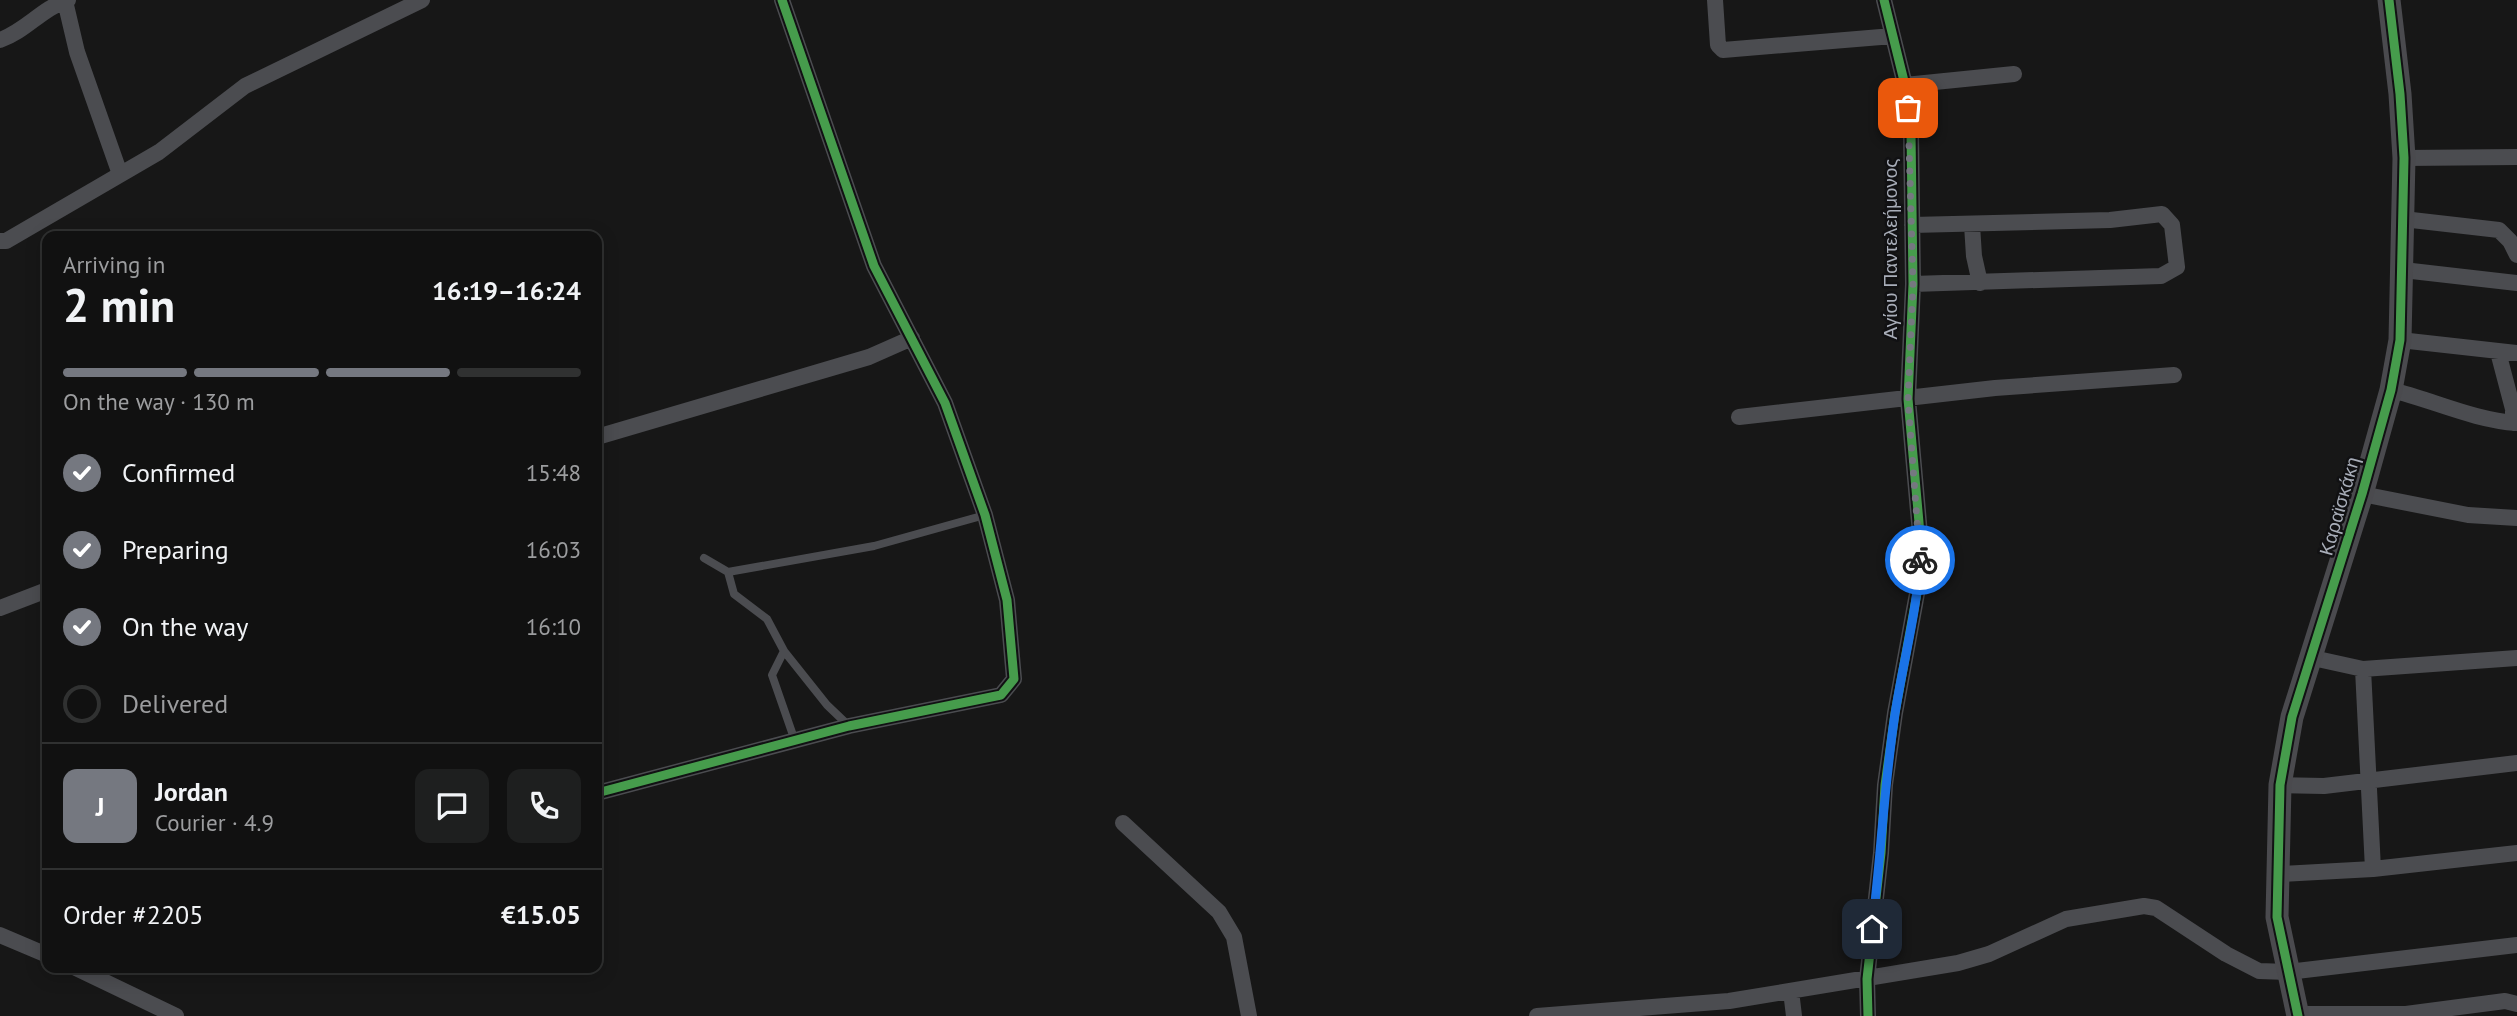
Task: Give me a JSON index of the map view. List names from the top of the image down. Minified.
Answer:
{"streets":{"street":["Αγίου Παντελεήμονος","Καραϊσκάκη"]},"page":{"heading":["2 min","Arriving in","16:19–16:24"],"panel":["Jordan","Courier · 4.9","Order #2205","€15.05"],"bar":"On the way · 130 m","list":[["Confirmed","15:48"],["Preparing","16:03"],["On the way","16:10"],"Delivered"],"round":"J"}}
